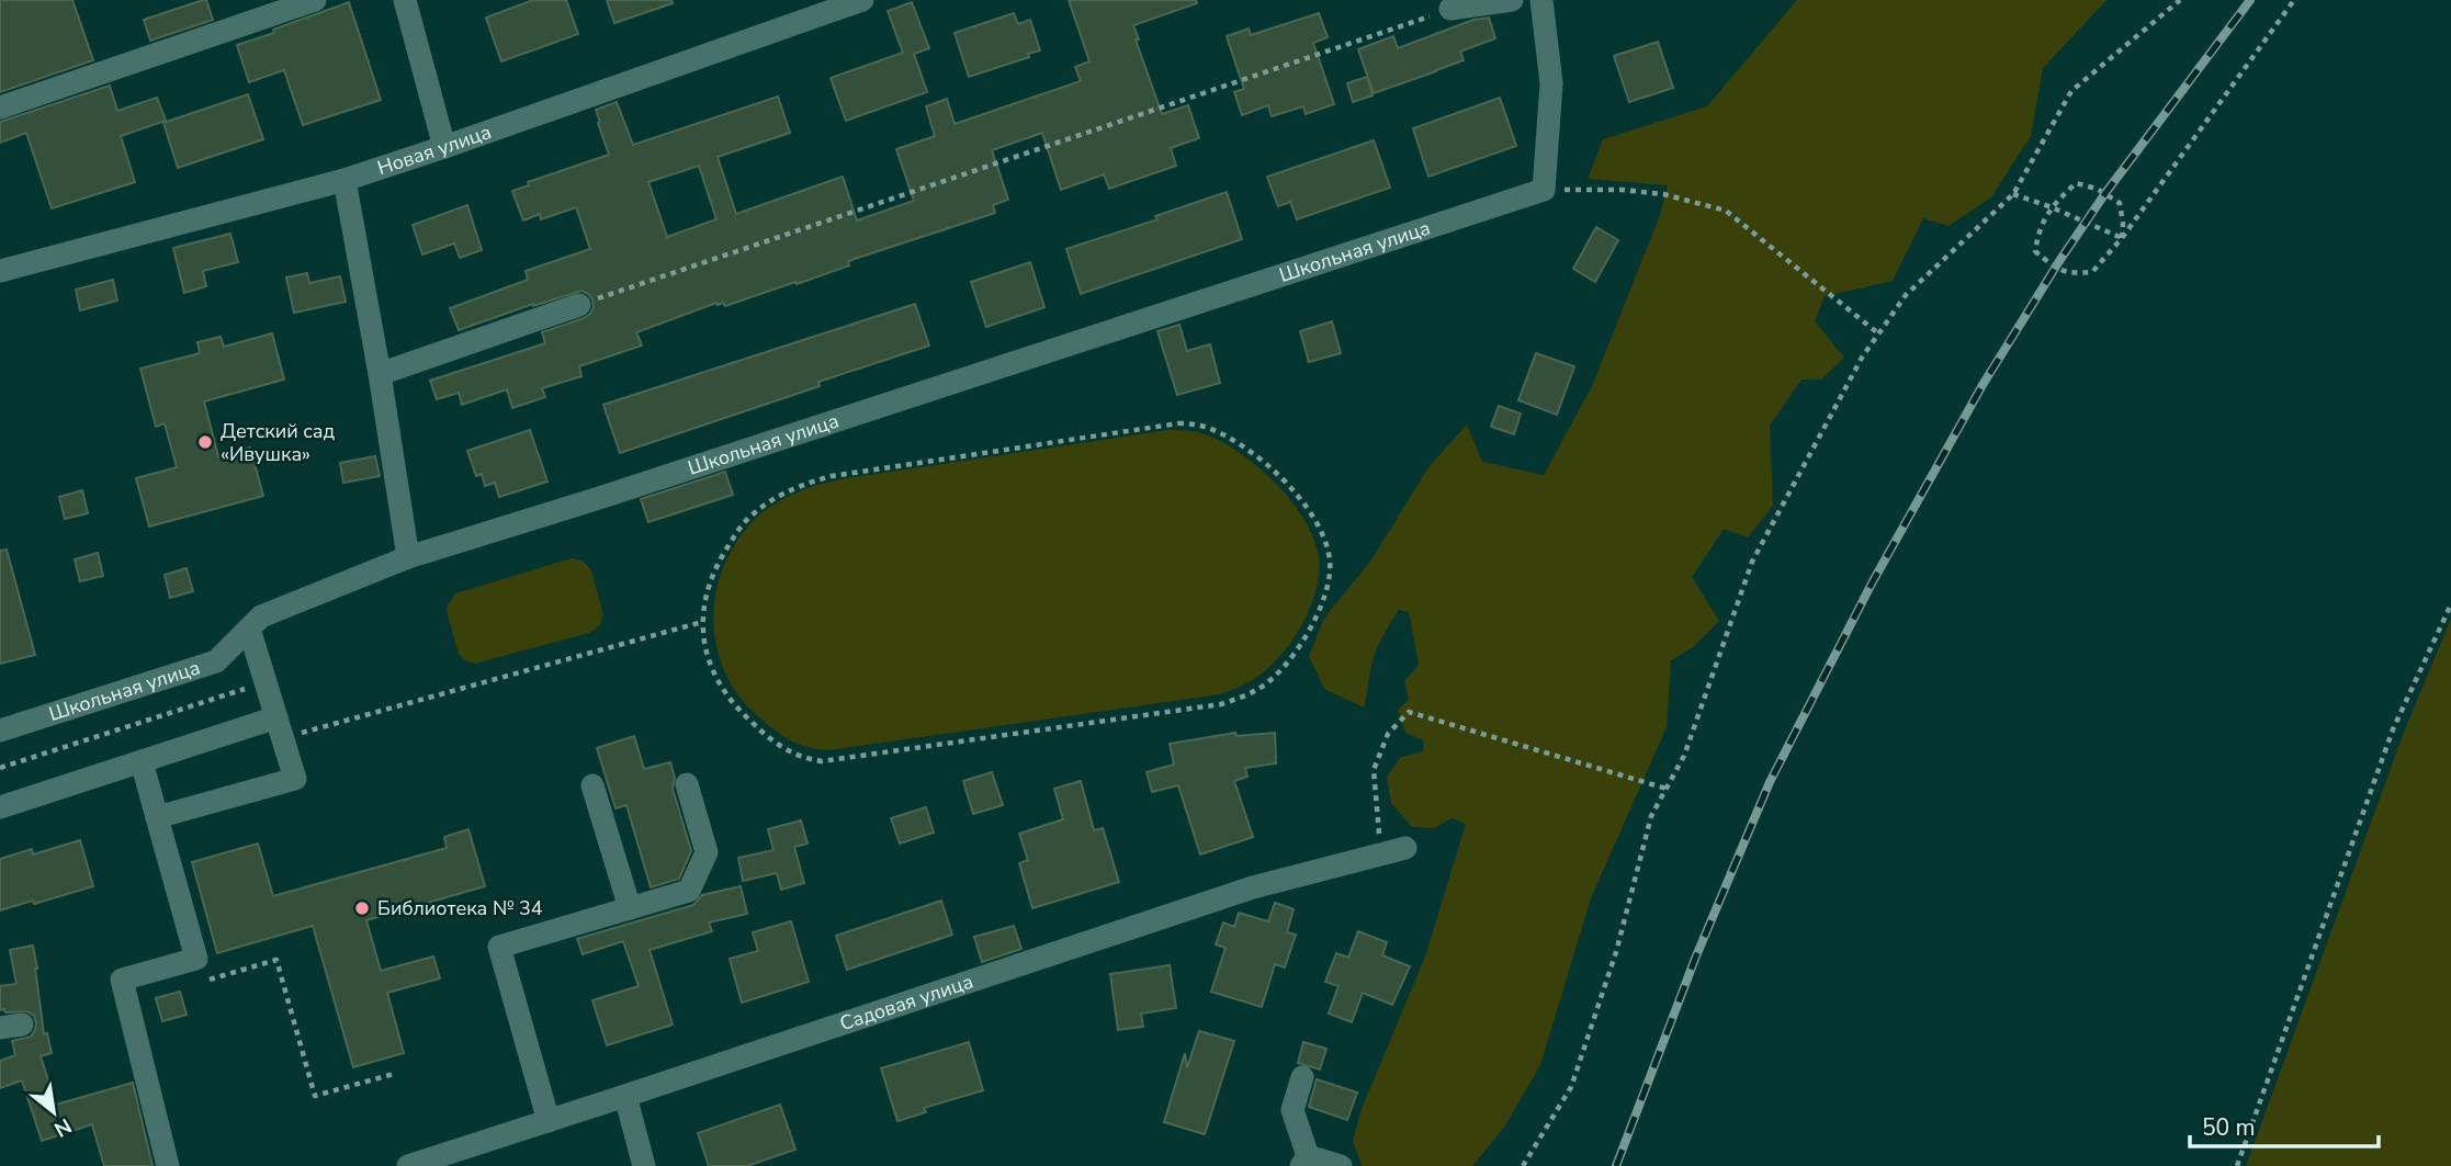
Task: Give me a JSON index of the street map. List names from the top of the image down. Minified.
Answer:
{"streets":{"street":["Новая улица","Школьная улица","Садовая улица"]},"places":["Детский сад «Ивушка»","Библиотека № 34"],"scale_bar":"50 m","north":"bottom right"}
